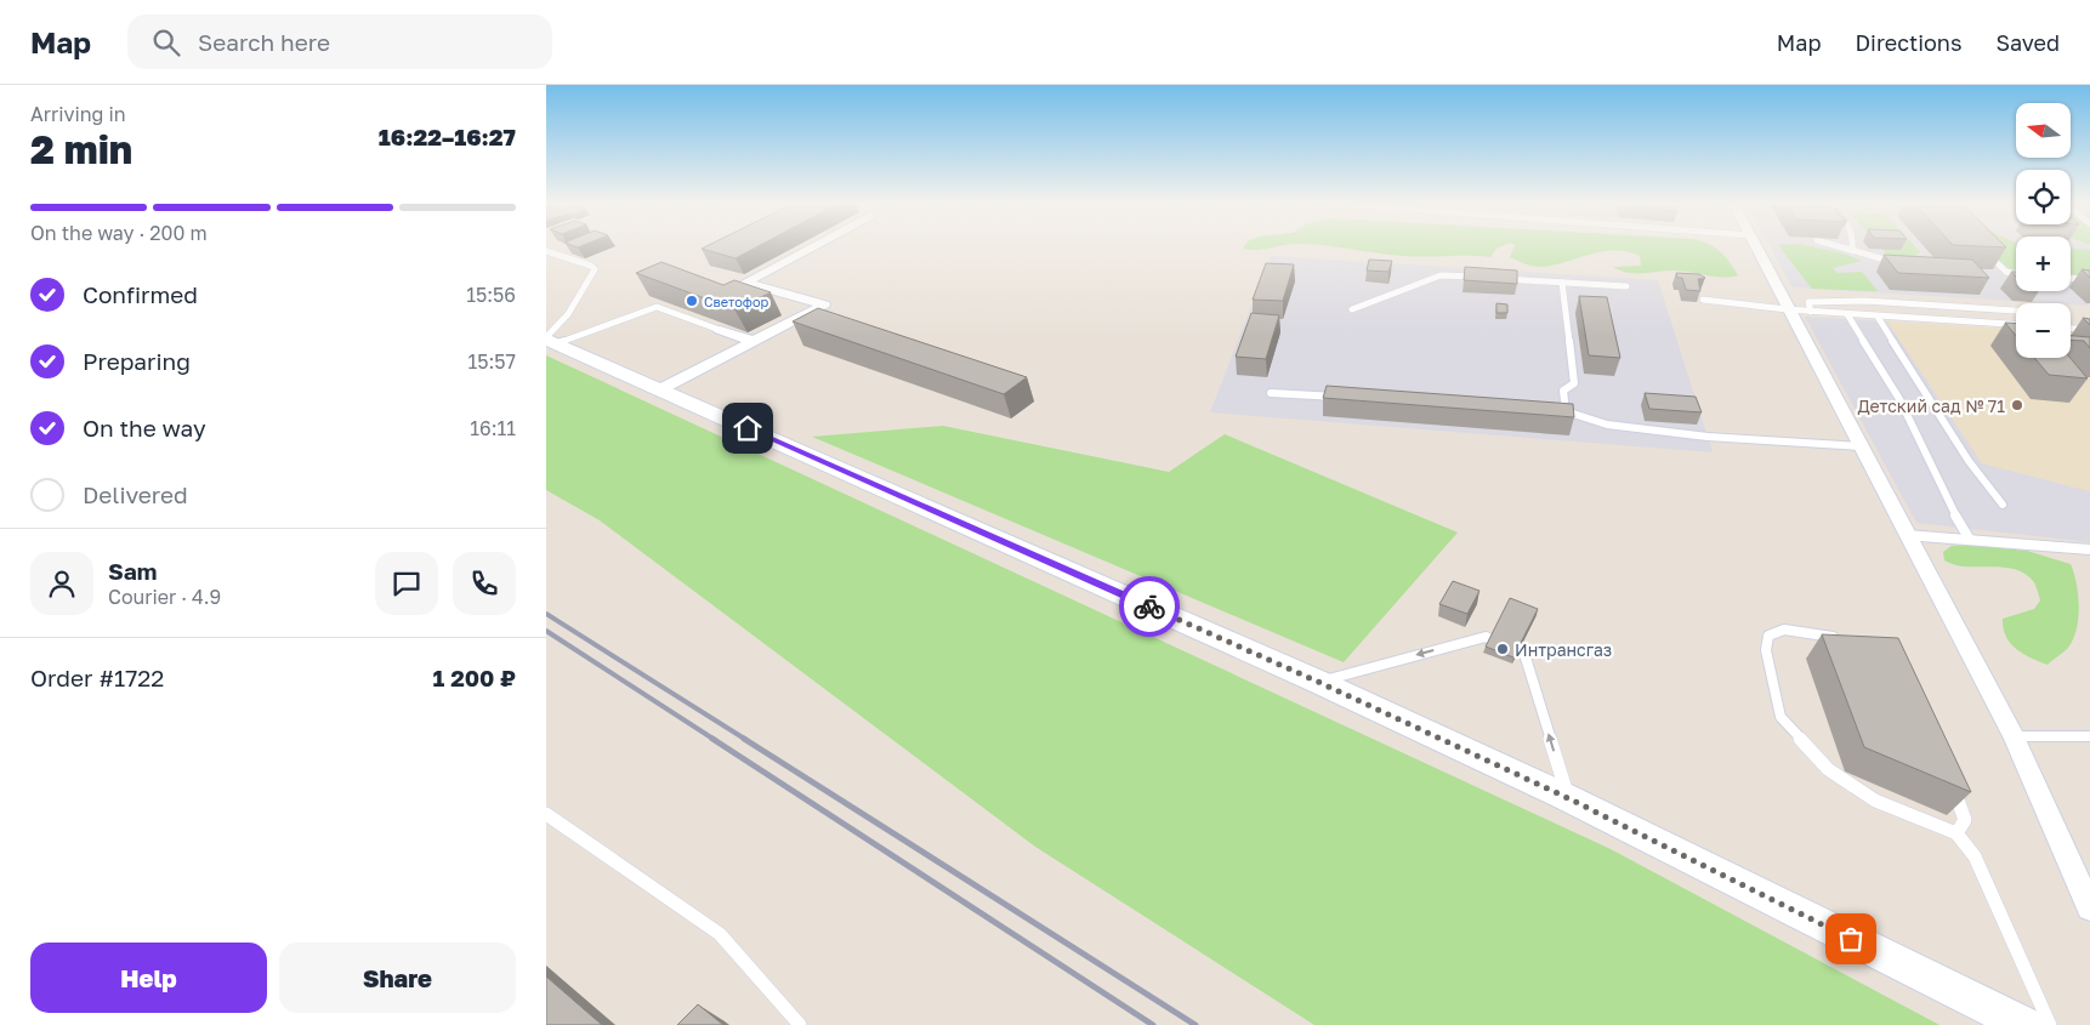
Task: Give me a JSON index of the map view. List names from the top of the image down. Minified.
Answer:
{"places":["Светофор","Детский сад № 71","Интрансгаз"],"north":"left","page":{"header":"Map","search":"Search here","nav":["Map","Directions","Saved"],"heading":["2 min","Arriving in","16:22–16:27"],"panel":["Sam","Courier · 4.9","Order #1722","1 200 ₽"],"map_buttons":["+","−"],"bar":"On the way · 200 m","list":[["Confirmed","15:56"],["Preparing","15:57"],["On the way","16:11"],"Delivered"],"buttons":["Help","Share"]}}
